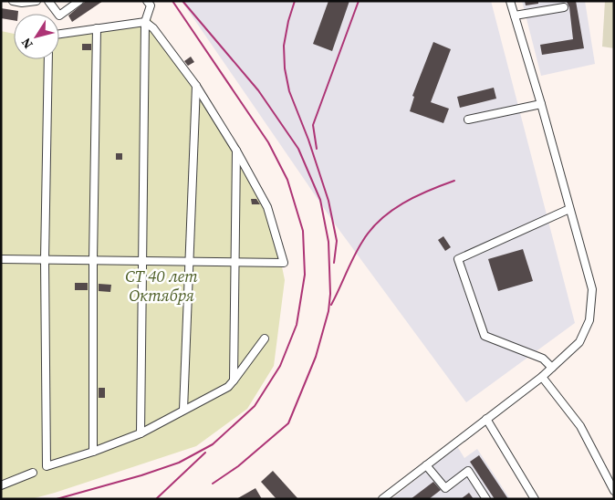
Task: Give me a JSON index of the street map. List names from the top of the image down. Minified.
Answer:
{"parks":["СТ 40 лет Октября"],"north":"bottom left"}
